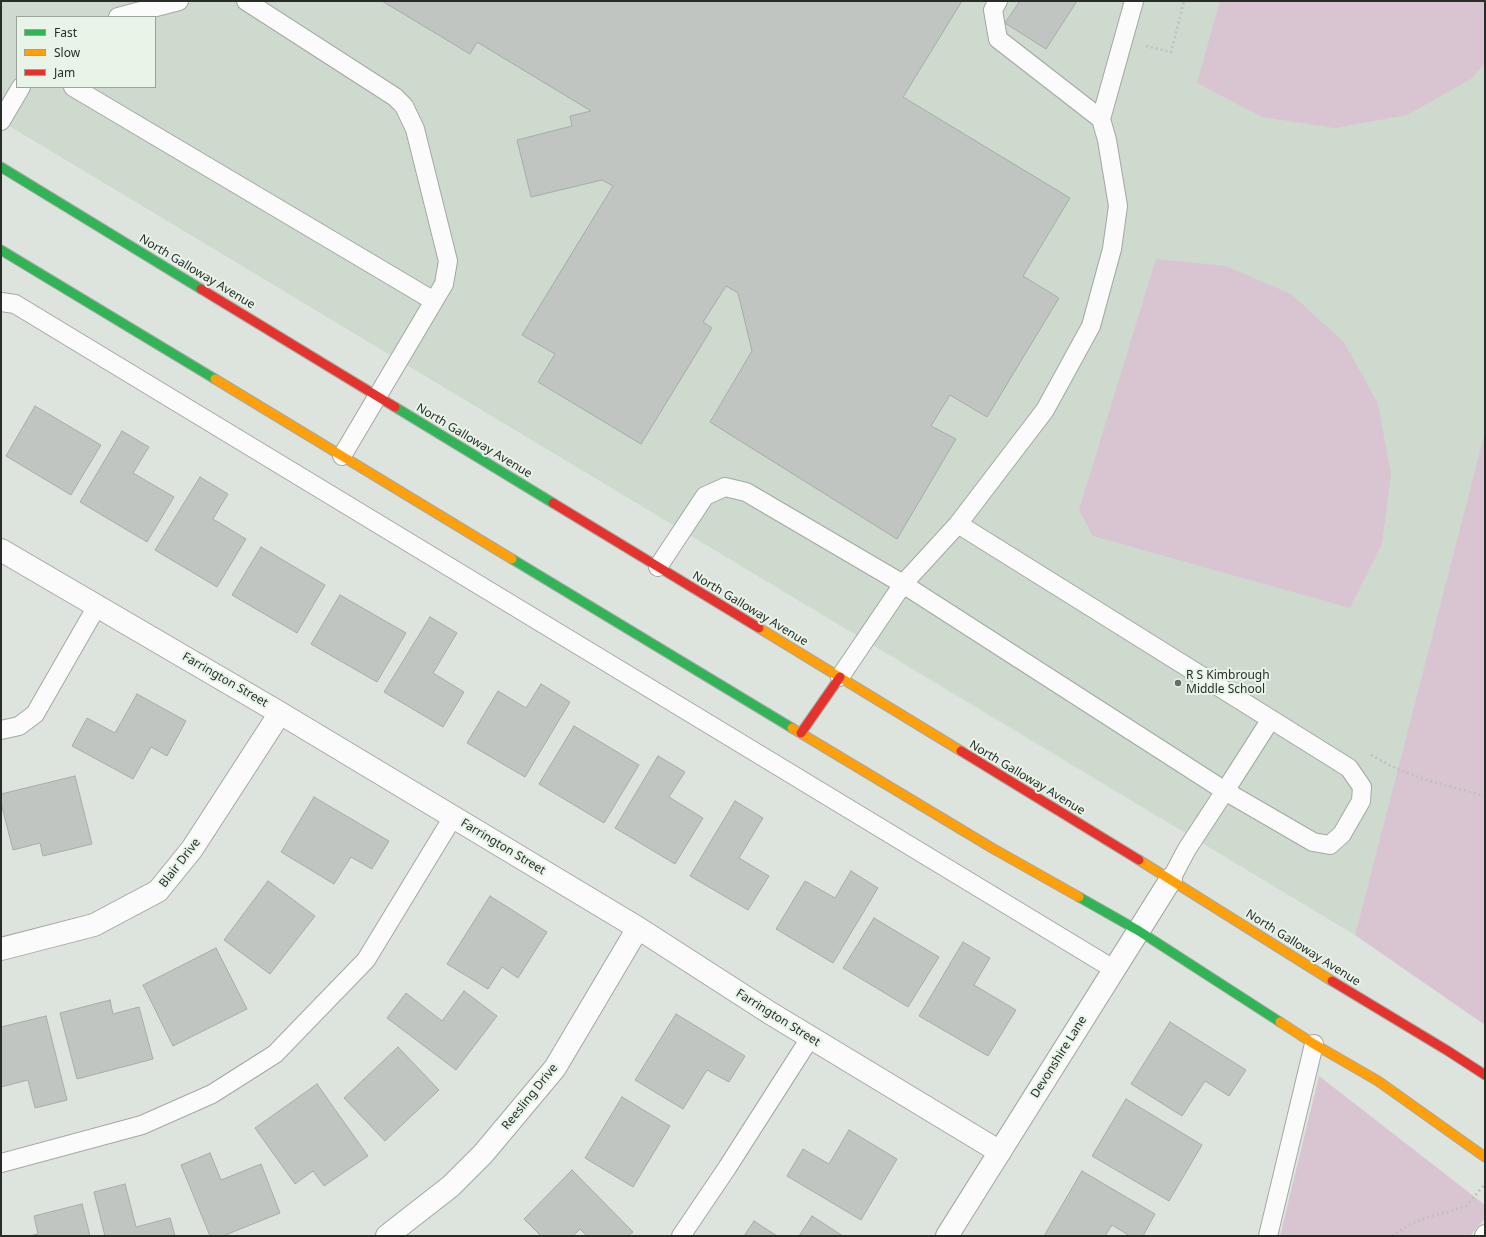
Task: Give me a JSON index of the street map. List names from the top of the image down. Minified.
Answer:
{"streets":{"main road":["North Galloway Avenue"],"street":["Farrington Street","Blair Drive","Devonshire Lane","Reesling Drive"]},"crossings":[["North Galloway Avenue","Devonshire Lane"],["Farrington Street","Blair Drive"],["Farrington Street","Devonshire Lane"],["Farrington Street","Reesling Drive"]],"places":["R S Kimbrough Middle School"],"legend":["Fast","Slow","Jam"]}
